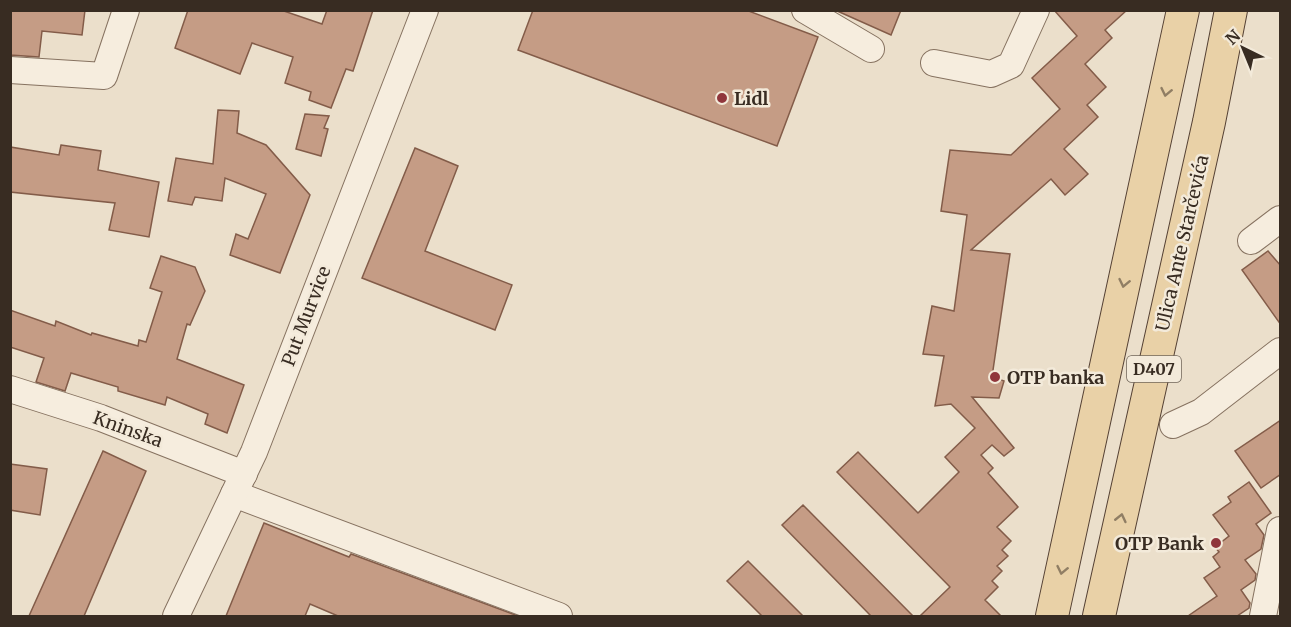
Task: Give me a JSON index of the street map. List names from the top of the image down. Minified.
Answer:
{"streets":{"main road":["Ulica Ante Starčevića","D407"],"street":["Put Murvice","Kninska"]},"crossings":[["Put Murvice","Kninska"]],"places":["Lidl","OTP banka","OTP Bank"],"north":"top left"}
